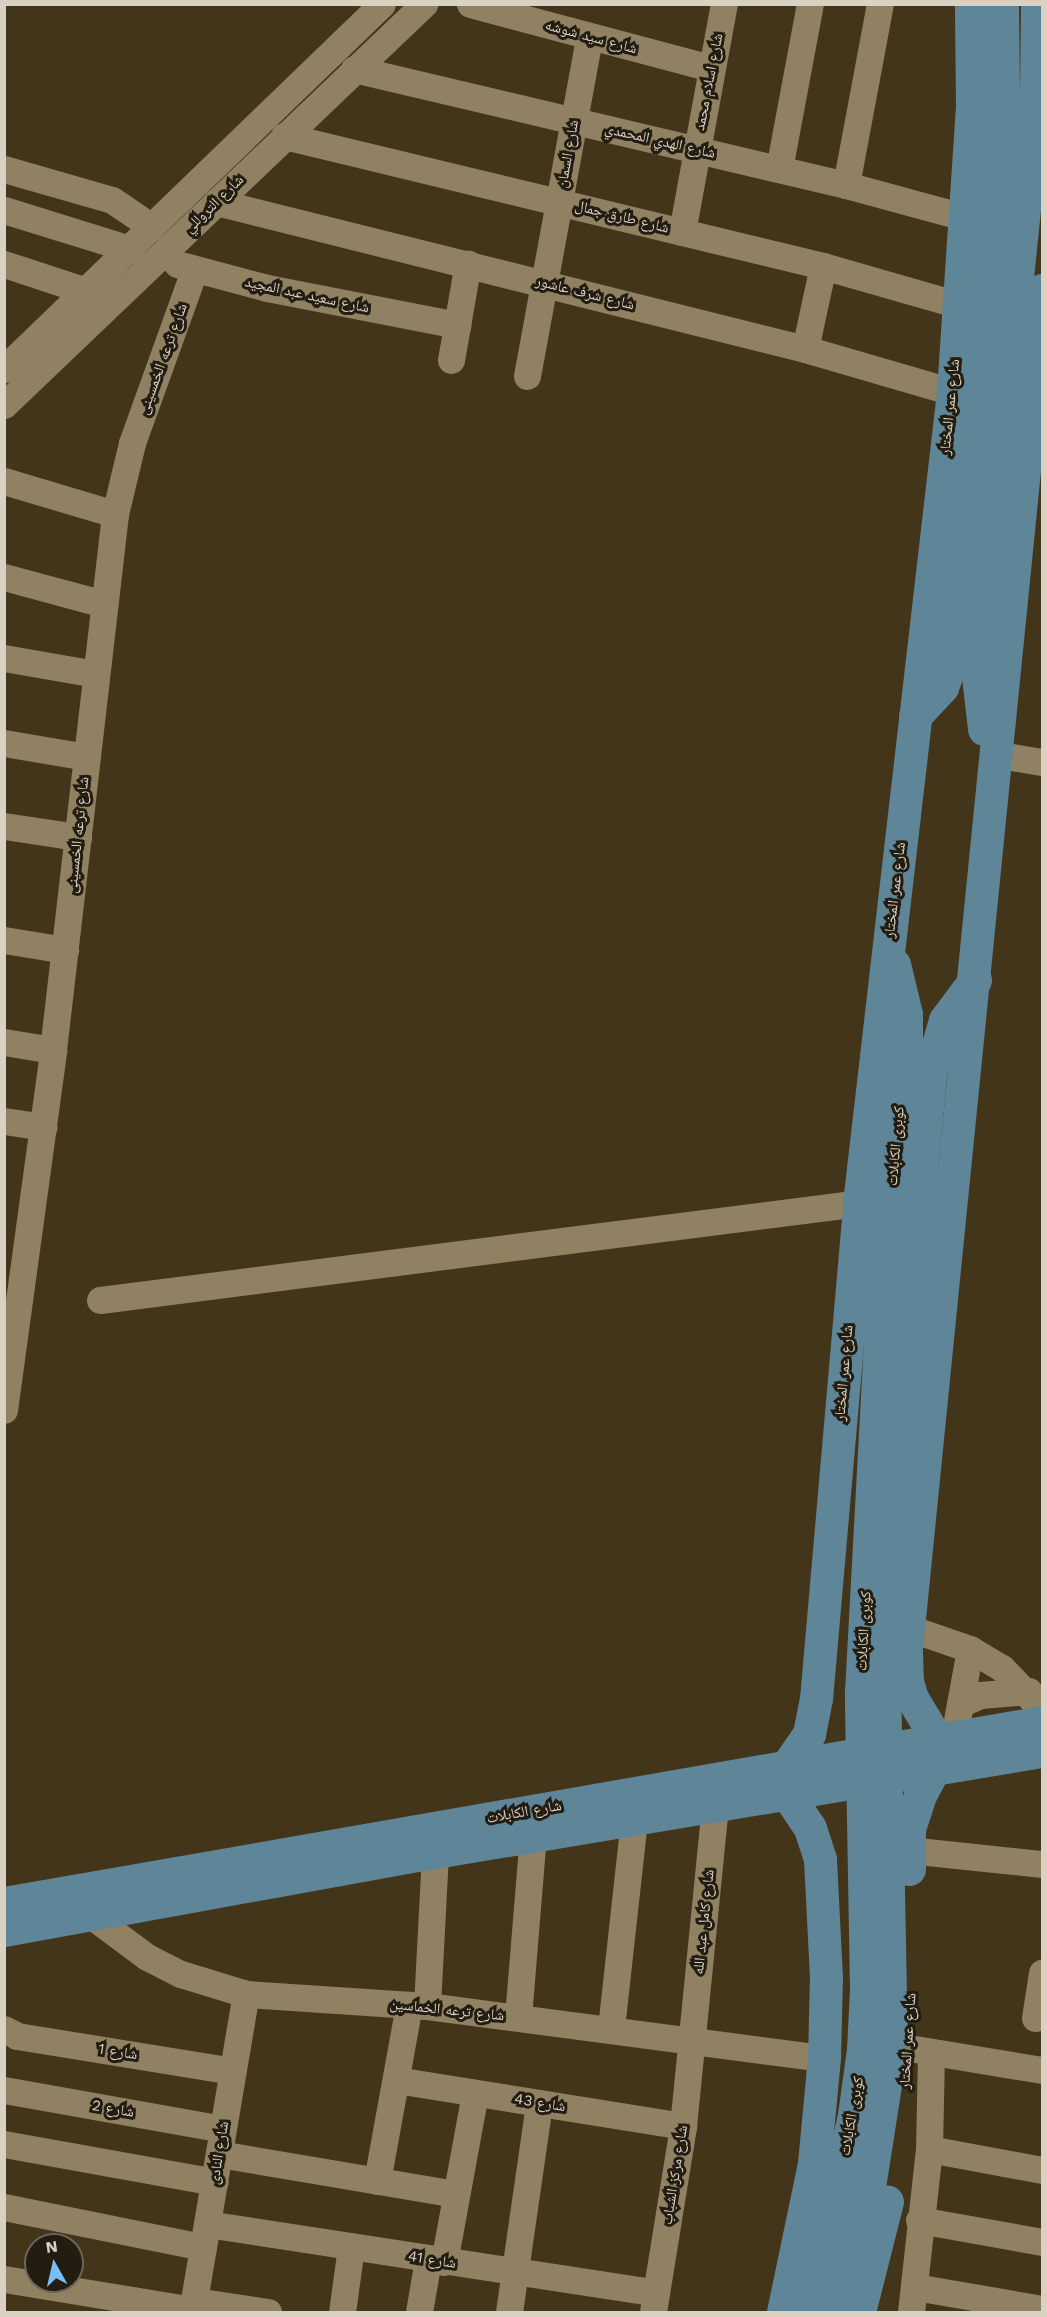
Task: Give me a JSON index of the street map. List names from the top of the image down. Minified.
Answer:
{"streets":{"main road":["شارع عمر المختار","كوبرى الكابلات","شارع الكابلات"],"street":["شارع سيد شوشه","شارع اسلام محمد","شارع الهدي المحمدي","شارع السمان","شارع التروللي","شارع طارق جمال","شارع شرف عاشور","شارع سعيد عبد المجيد","شارع ترعه الخمسينى","شارع كامل عبد الله","شارع ترعه الخماسين","شارع 1","شارع 43","شارع 2","شارع النادى","شارع مركز الشباب","شارع 41"]},"crossings":[["شارع سيد شوشه","شارع اسلام محمد"],["شارع سيد شوشه","شارع السمان"],["شارع اسلام محمد","شارع الهدي المحمدي"],["شارع اسلام محمد","شارع طارق جمال"],["شارع الهدي المحمدي","شارع السمان"],["شارع الهدي المحمدي","شارع التروللي"],["شارع الهدي المحمدي","شارع عمر المختار"],["شارع السمان","شارع طارق جمال"],["شارع السمان","شارع شرف عاشور"],["شارع التروللي","شارع طارق جمال"],["شارع التروللي","شارع شرف عاشور"],["شارع التروللي","شارع سعيد عبد المجيد"],["شارع طارق جمال","شارع عمر المختار"],["شارع شرف عاشور","شارع عمر المختار"],["شارع سعيد عبد المجيد","شارع ترعه الخمسينى"],["شارع عمر المختار","كوبرى الكابلات"],["شارع عمر المختار","شارع الكابلات"],["شارع الكابلات","شارع كامل عبد الله"],["شارع الكابلات","شارع ترعه الخماسين"],["شارع كامل عبد الله","شارع ترعه الخماسين"],["شارع كامل عبد الله","شارع مركز الشباب"],["شارع ترعه الخماسين","شارع النادى"],["شارع ترعه الخماسين","شارع مركز الشباب"],["شارع 1","شارع النادى"],["شارع 43","شارع مركز الشباب"],["شارع 2","شارع النادى"],["شارع النادى","شارع 41"],["شارع مركز الشباب","شارع 41"]],"north":"top"}
